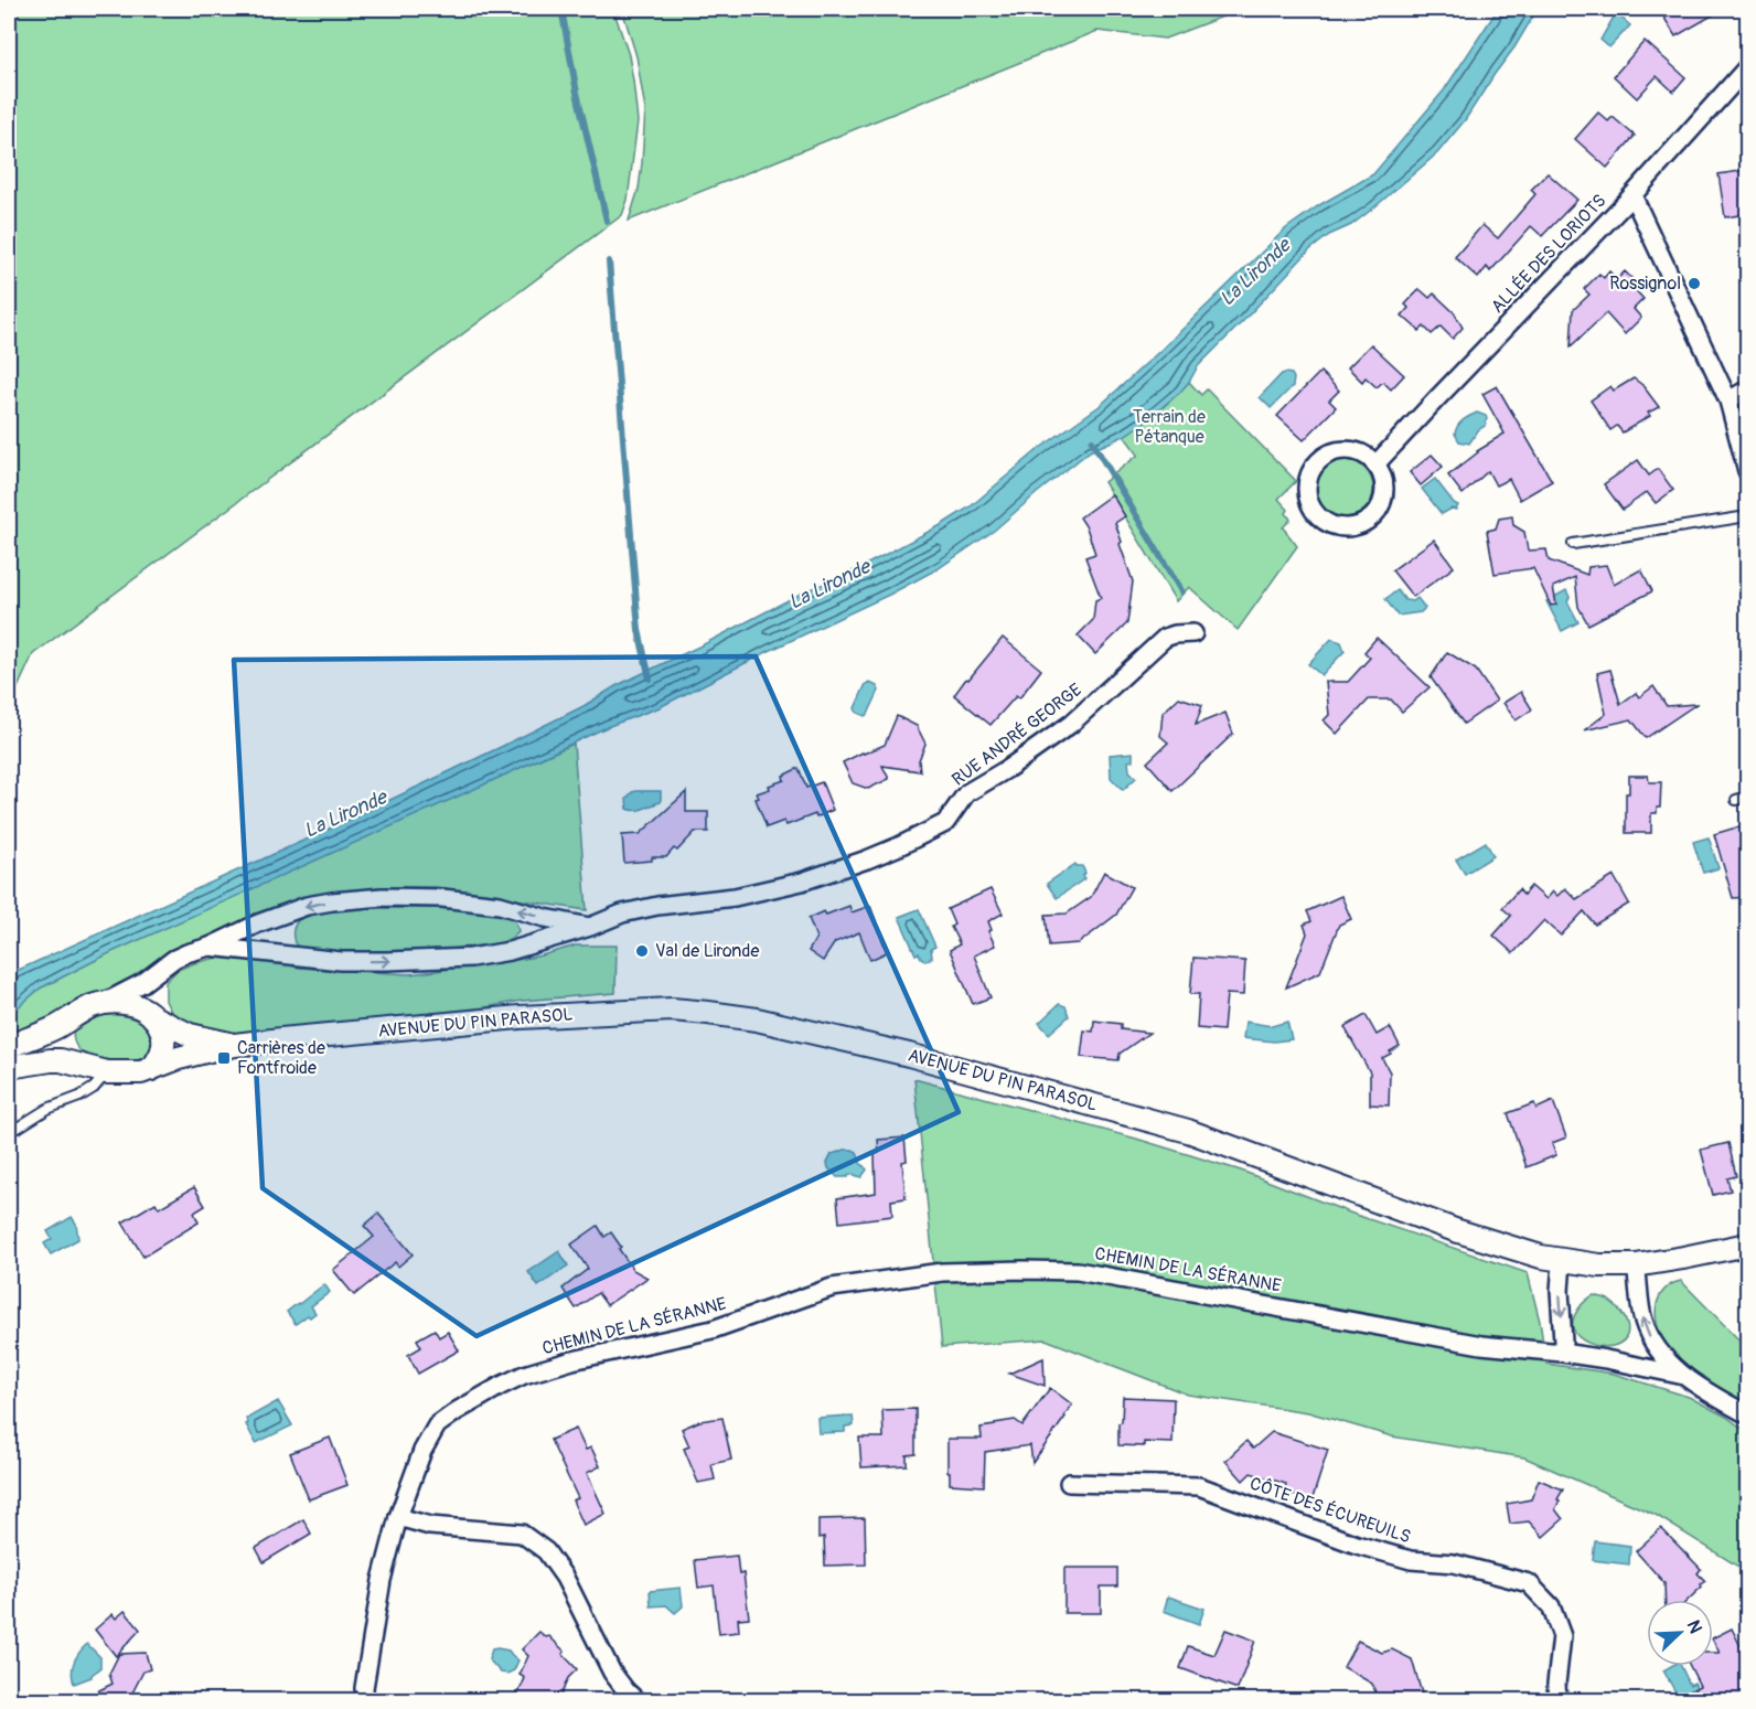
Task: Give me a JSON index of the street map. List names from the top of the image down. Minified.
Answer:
{"streets":{"street":["ALLÉE DES LORIOTS","RUE ANDRÉ GEORGE","AVENUE DU PIN PARASOL","CHEMIN DE LA SÉRANNE","CÔTE DES ÉCUREUILS"]},"crossings":[["RUE ANDRÉ GEORGE","AVENUE DU PIN PARASOL"]],"water":["La Lironde"],"parks":["Terrain de Pétanque"],"places":{"other":["Rossignol","Val de Lironde"],"transit":["Carrières de Fontfroide"]},"north":"top right"}
